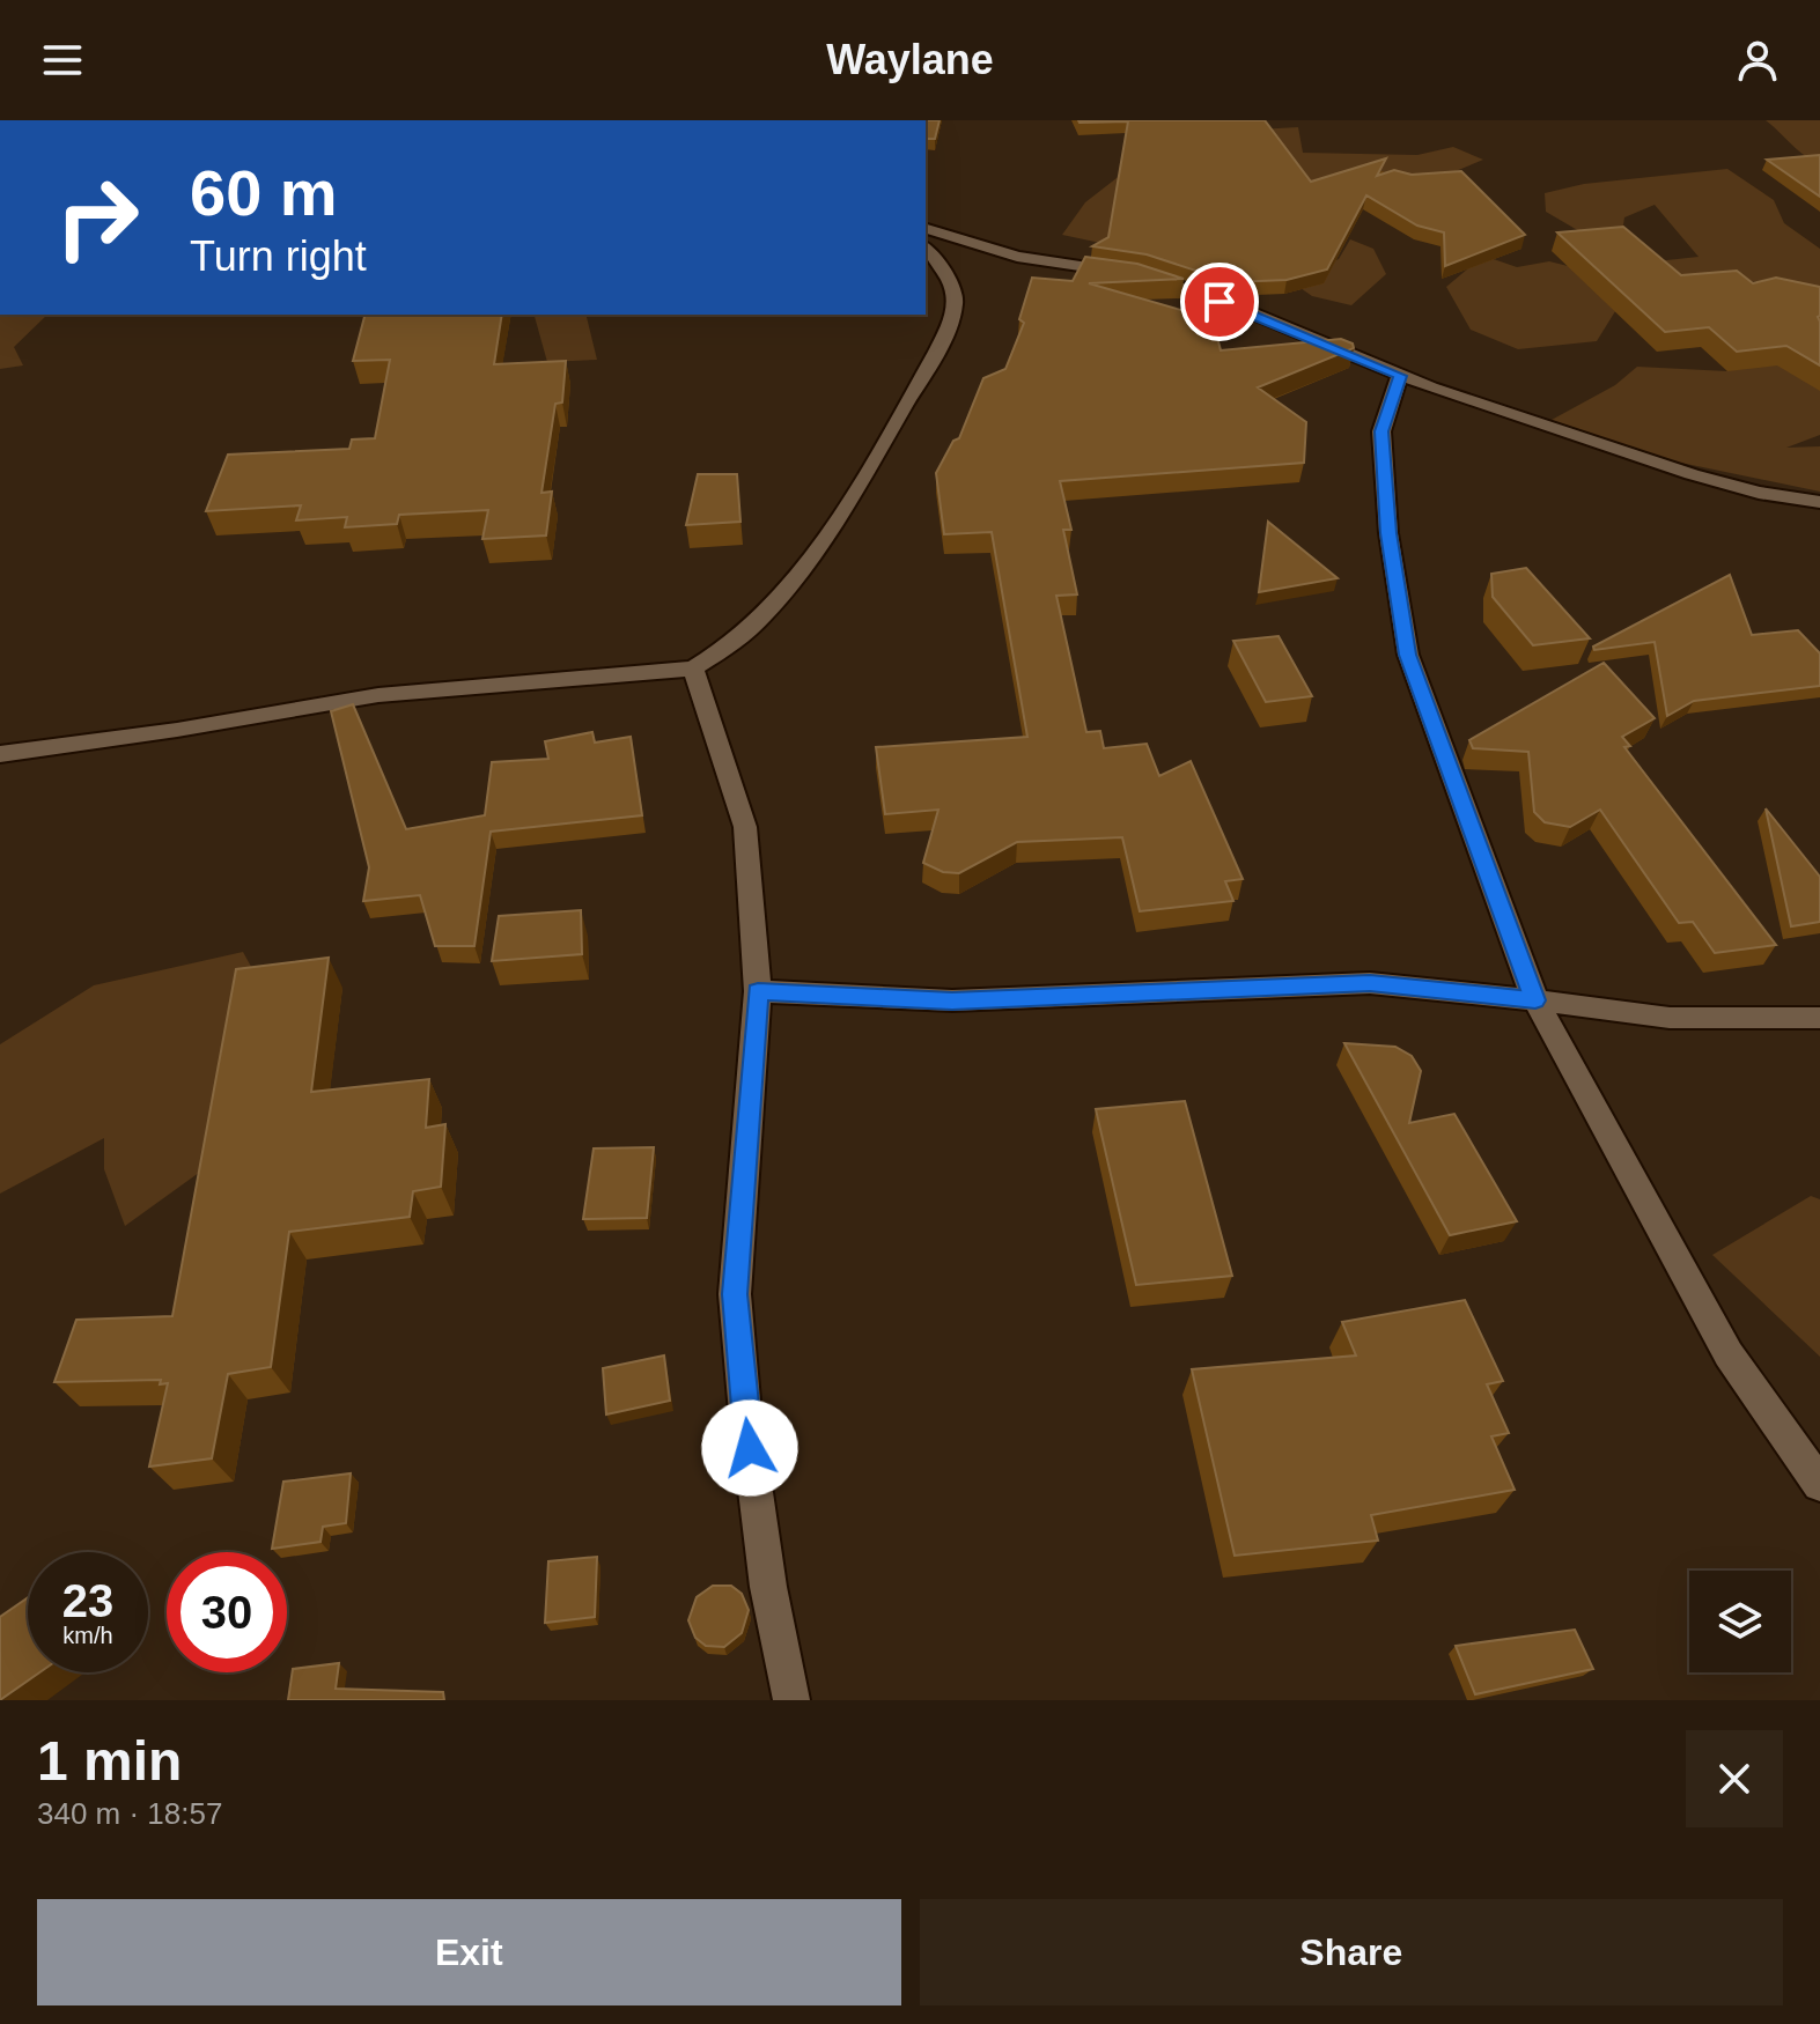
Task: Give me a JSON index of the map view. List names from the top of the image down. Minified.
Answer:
{"page":{"header":"Waylane","turn":["60 m","Turn right"],"speed":"23 km/h","limit":"30","heading":["1 min","340 m · 18:57"],"buttons":["Exit","Share"]}}
